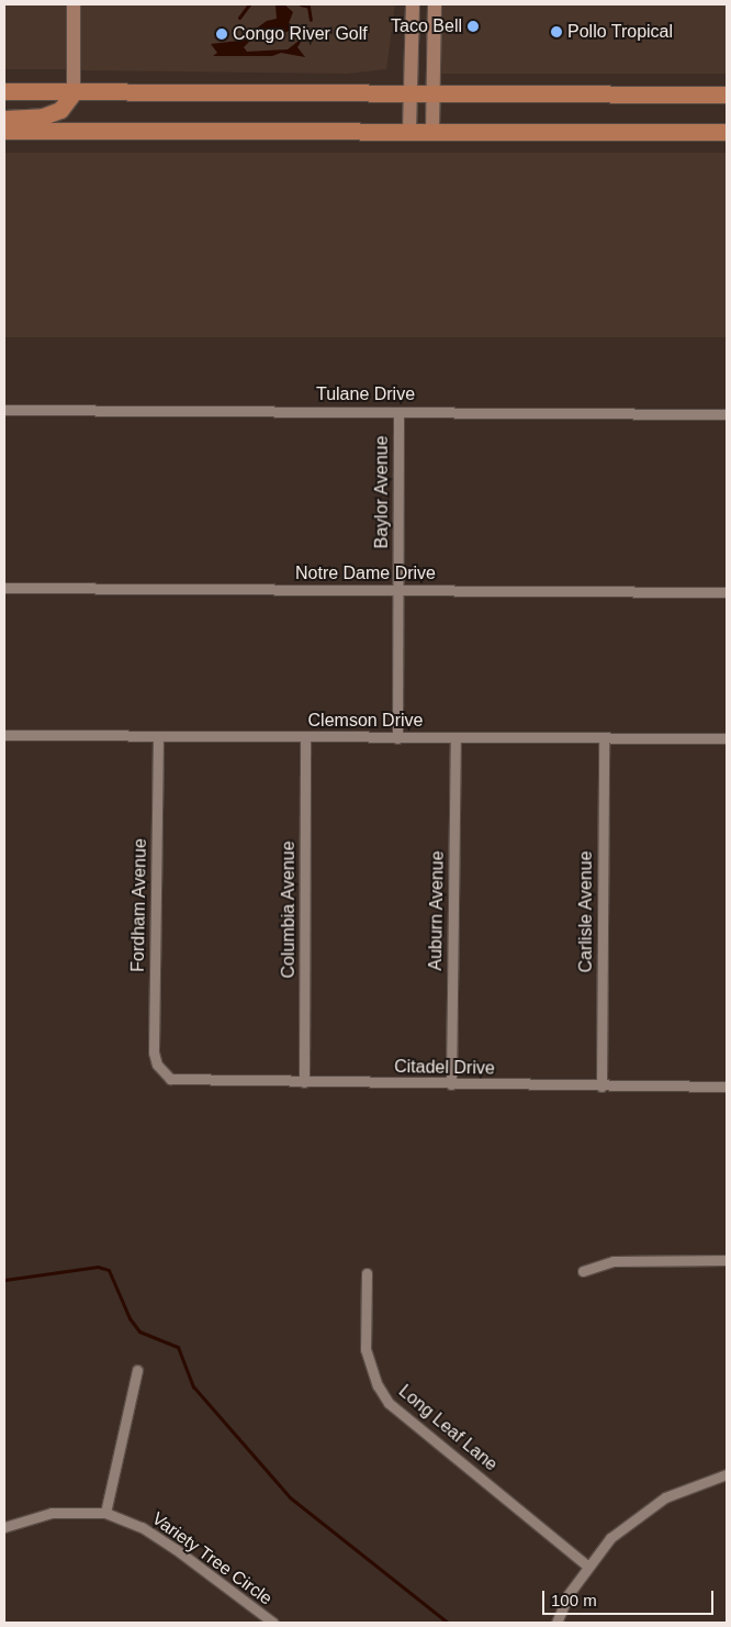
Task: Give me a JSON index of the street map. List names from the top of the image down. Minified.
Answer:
{"streets":{"street":["Tulane Drive","Baylor Avenue","Notre Dame Drive","Clemson Drive","Fordham Avenue","Columbia Avenue","Auburn Avenue","Carlisle Avenue","Citadel Drive","Long Leaf Lane","Variety Tree Circle"]},"crossings":[["Tulane Drive","Baylor Avenue"],["Baylor Avenue","Notre Dame Drive"],["Baylor Avenue","Clemson Drive"],["Clemson Drive","Fordham Avenue"],["Clemson Drive","Columbia Avenue"],["Clemson Drive","Auburn Avenue"],["Clemson Drive","Carlisle Avenue"],["Fordham Avenue","Citadel Drive"],["Columbia Avenue","Citadel Drive"],["Auburn Avenue","Citadel Drive"],["Carlisle Avenue","Citadel Drive"]],"places":["Taco Bell","Pollo Tropical","Congo River Golf"],"scale_bar":"100 m"}
